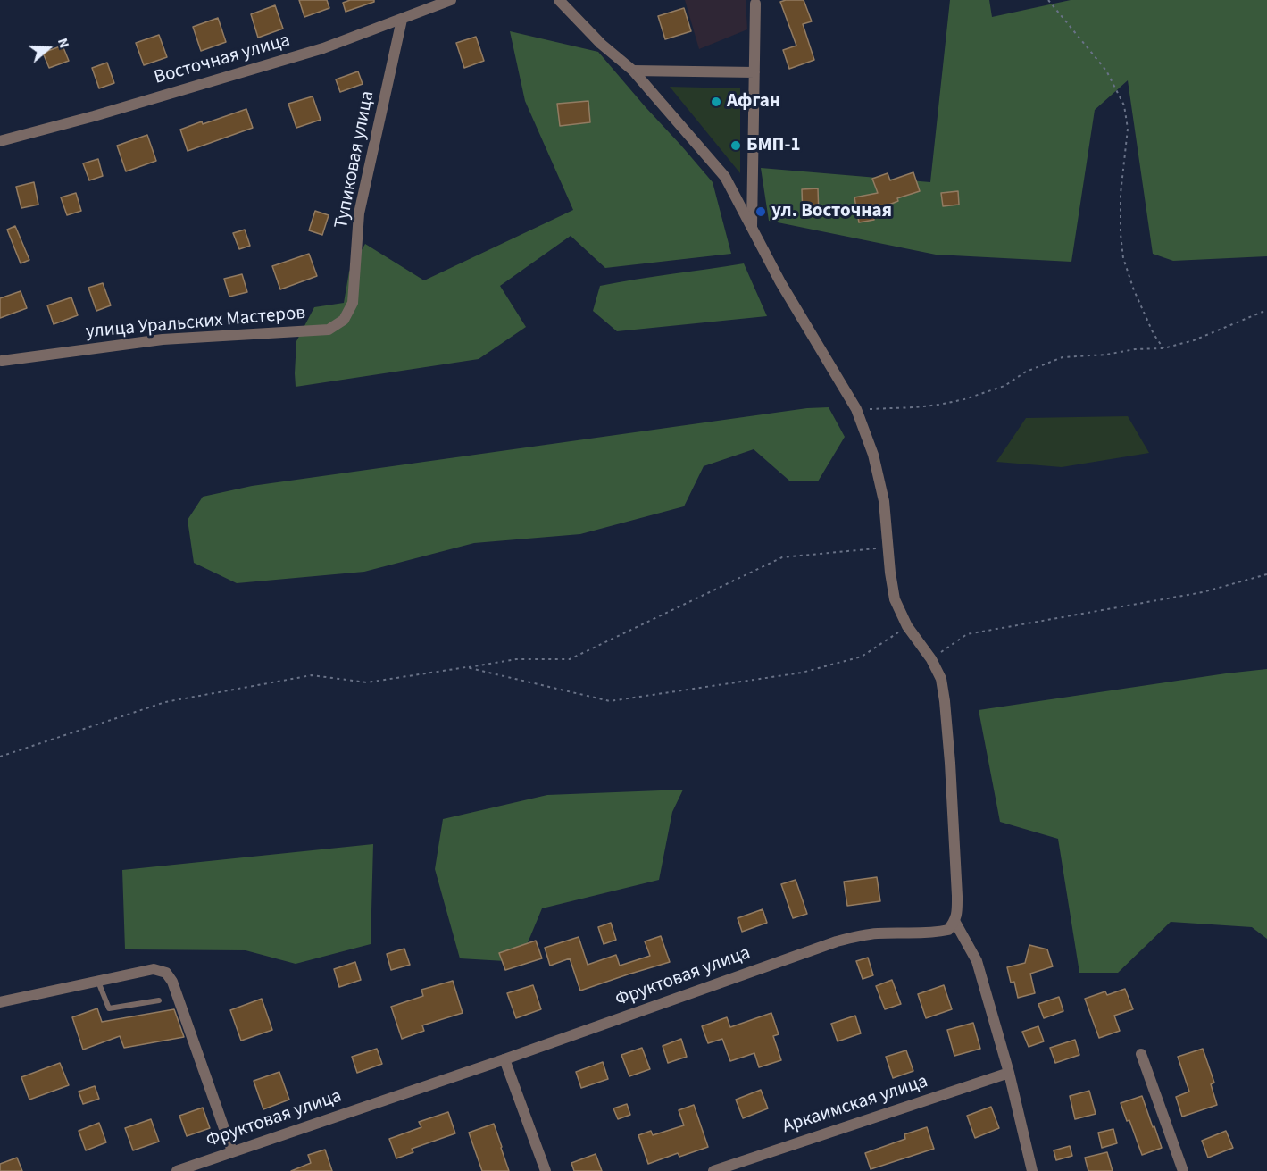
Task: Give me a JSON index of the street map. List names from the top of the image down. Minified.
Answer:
{"streets":{"street":["Восточная улица","Тупиковая улица","улица Уральских Мастеров","Фруктовая улица","Аркаимская улица"]},"crossings":[["Восточная улица","Тупиковая улица"],["Тупиковая улица","улица Уральских Мастеров"]],"places":["Афган","БМП-1","ул. Восточная"],"north":"right"}
